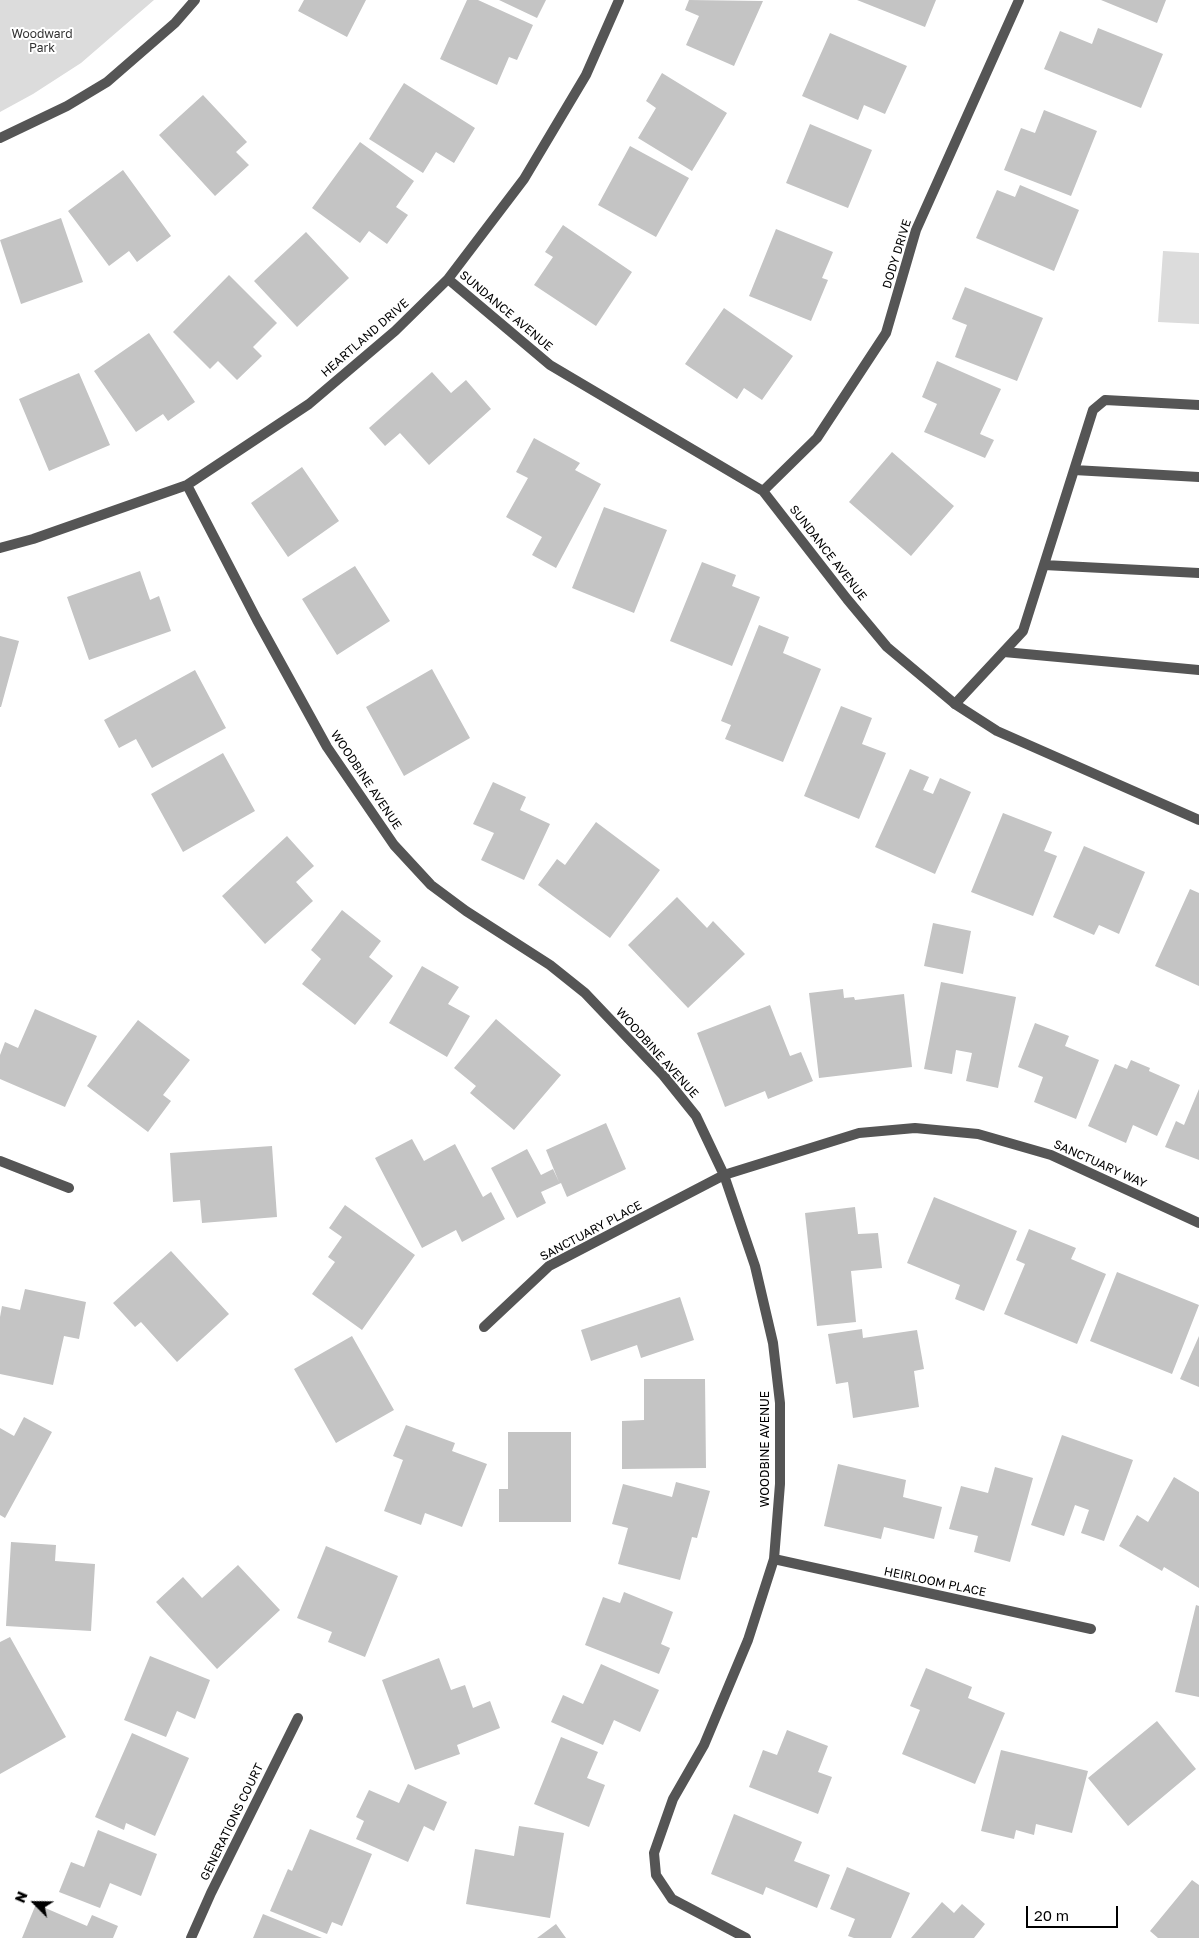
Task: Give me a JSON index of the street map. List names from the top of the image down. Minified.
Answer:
{"streets":{"street":["DODY DRIVE","SUNDANCE AVENUE","HEARTLAND DRIVE","WOODBINE AVENUE","SANCTUARY WAY","SANCTUARY PLACE","HEIRLOOM PLACE","GENERATIONS COURT"]},"crossings":[["DODY DRIVE","SUNDANCE AVENUE"],["SUNDANCE AVENUE","HEARTLAND DRIVE"],["HEARTLAND DRIVE","WOODBINE AVENUE"],["WOODBINE AVENUE","SANCTUARY WAY"],["WOODBINE AVENUE","SANCTUARY PLACE"],["WOODBINE AVENUE","HEIRLOOM PLACE"],["SANCTUARY WAY","SANCTUARY PLACE"]],"parks":["Woodward Park"],"scale_bar":"20 m","north":"top left"}
